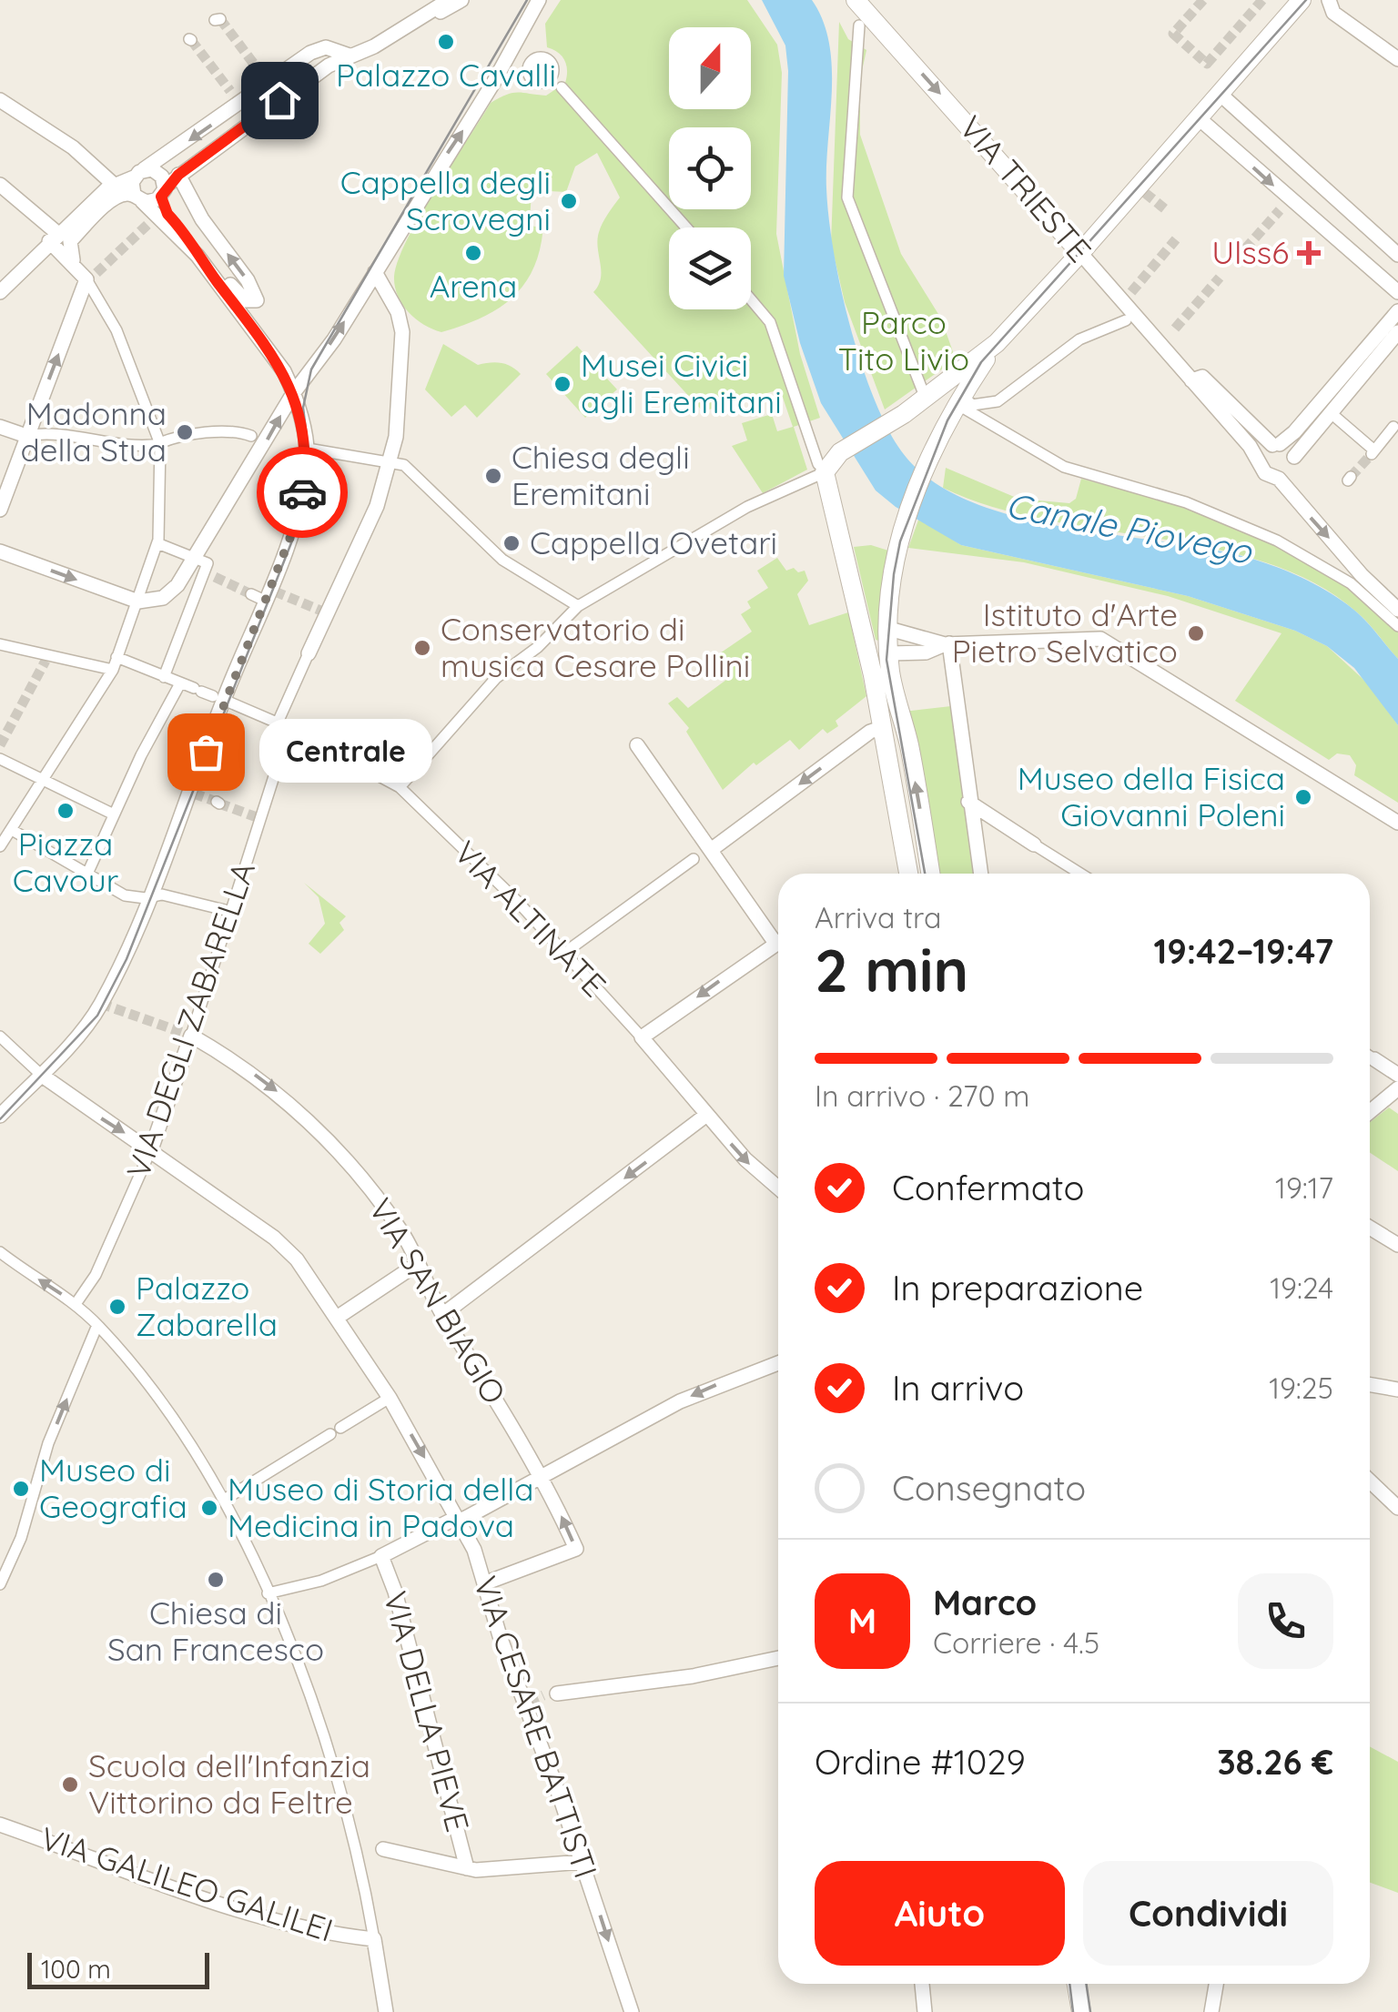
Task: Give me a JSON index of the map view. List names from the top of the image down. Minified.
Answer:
{"streets":{"street":["VIA TRIESTE","VIA ALTINATE","VIA DEGLI ZABARELLA","VIA SAN BIAGIO","VIA DELLA PIEVE","VIA CESARE BATTISTI","VIA GALILEO GALILEI"]},"crossings":[["VIA ALTINATE","VIA DEGLI ZABARELLA"],["VIA DEGLI ZABARELLA","VIA SAN BIAGIO"],["VIA DEGLI ZABARELLA","VIA CESARE BATTISTI"],["VIA SAN BIAGIO","VIA CESARE BATTISTI"]],"one_way":["VIA TRIESTE"],"water":["Canale Piovego"],"parks":["Parco Tito Livio"],"places":{"other":["Palazzo Cavalli","Cappella degli Scrovegni","Arena","Musei Civici agli Eremitani","Madonna della Stua","Chiesa degli Eremitani","Cappella Ovetari","Istituto d'Arte Pietro Selvatico","Conservatorio di musica Cesare Pollini","Centrale","Museo della Fisica Giovanni Poleni","Piazza Cavour","Palazzo Zabarella","Museo di Geografia","Museo di Storia della Medicina in Padova","Chiesa di San Francesco","Scuola dell'Infanzia Vittorino da Feltre"],"health":["Ulss6"]},"scale_bar":"100 m","north":"top","page":{"bubble":"Centrale","heading":["2 min","Arriva tra","19:42–19:47"],"panel":["Marco","Corriere · 4.5","Ordine #1029","38.26 €"],"bar":"In arrivo · 270 m","list":[["Confermato","19:17"],["In preparazione","19:24"],["In arrivo","19:25"],"Consegnato"],"round":"M","buttons":["Aiuto","Condividi"],"scale":"100 m"}}
